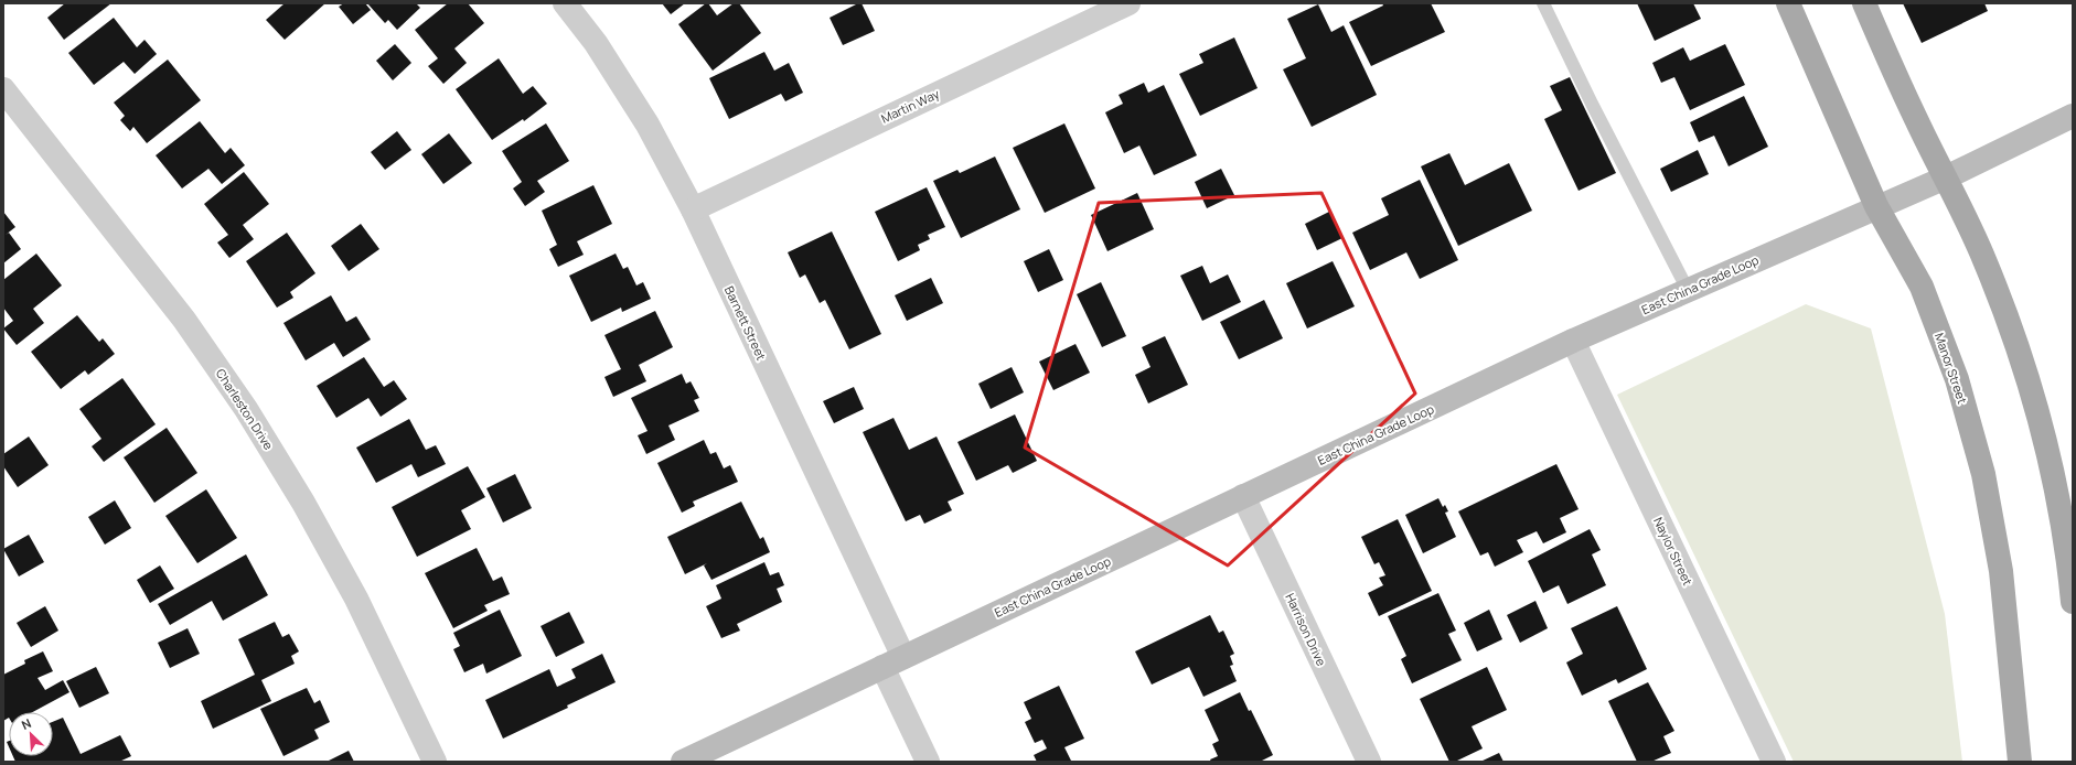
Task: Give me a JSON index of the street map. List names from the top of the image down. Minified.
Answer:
{"streets":{"main road":["East China Grade Loop","Manor Street"],"street":["Martin Way","Barnett Street","Charleston Drive","Naylor Street","Harrison Drive"]},"crossings":[["Martin Way","Barnett Street"],["East China Grade Loop","Barnett Street"],["East China Grade Loop","Manor Street"],["East China Grade Loop","Naylor Street"],["East China Grade Loop","Harrison Drive"]],"north":"top left"}
